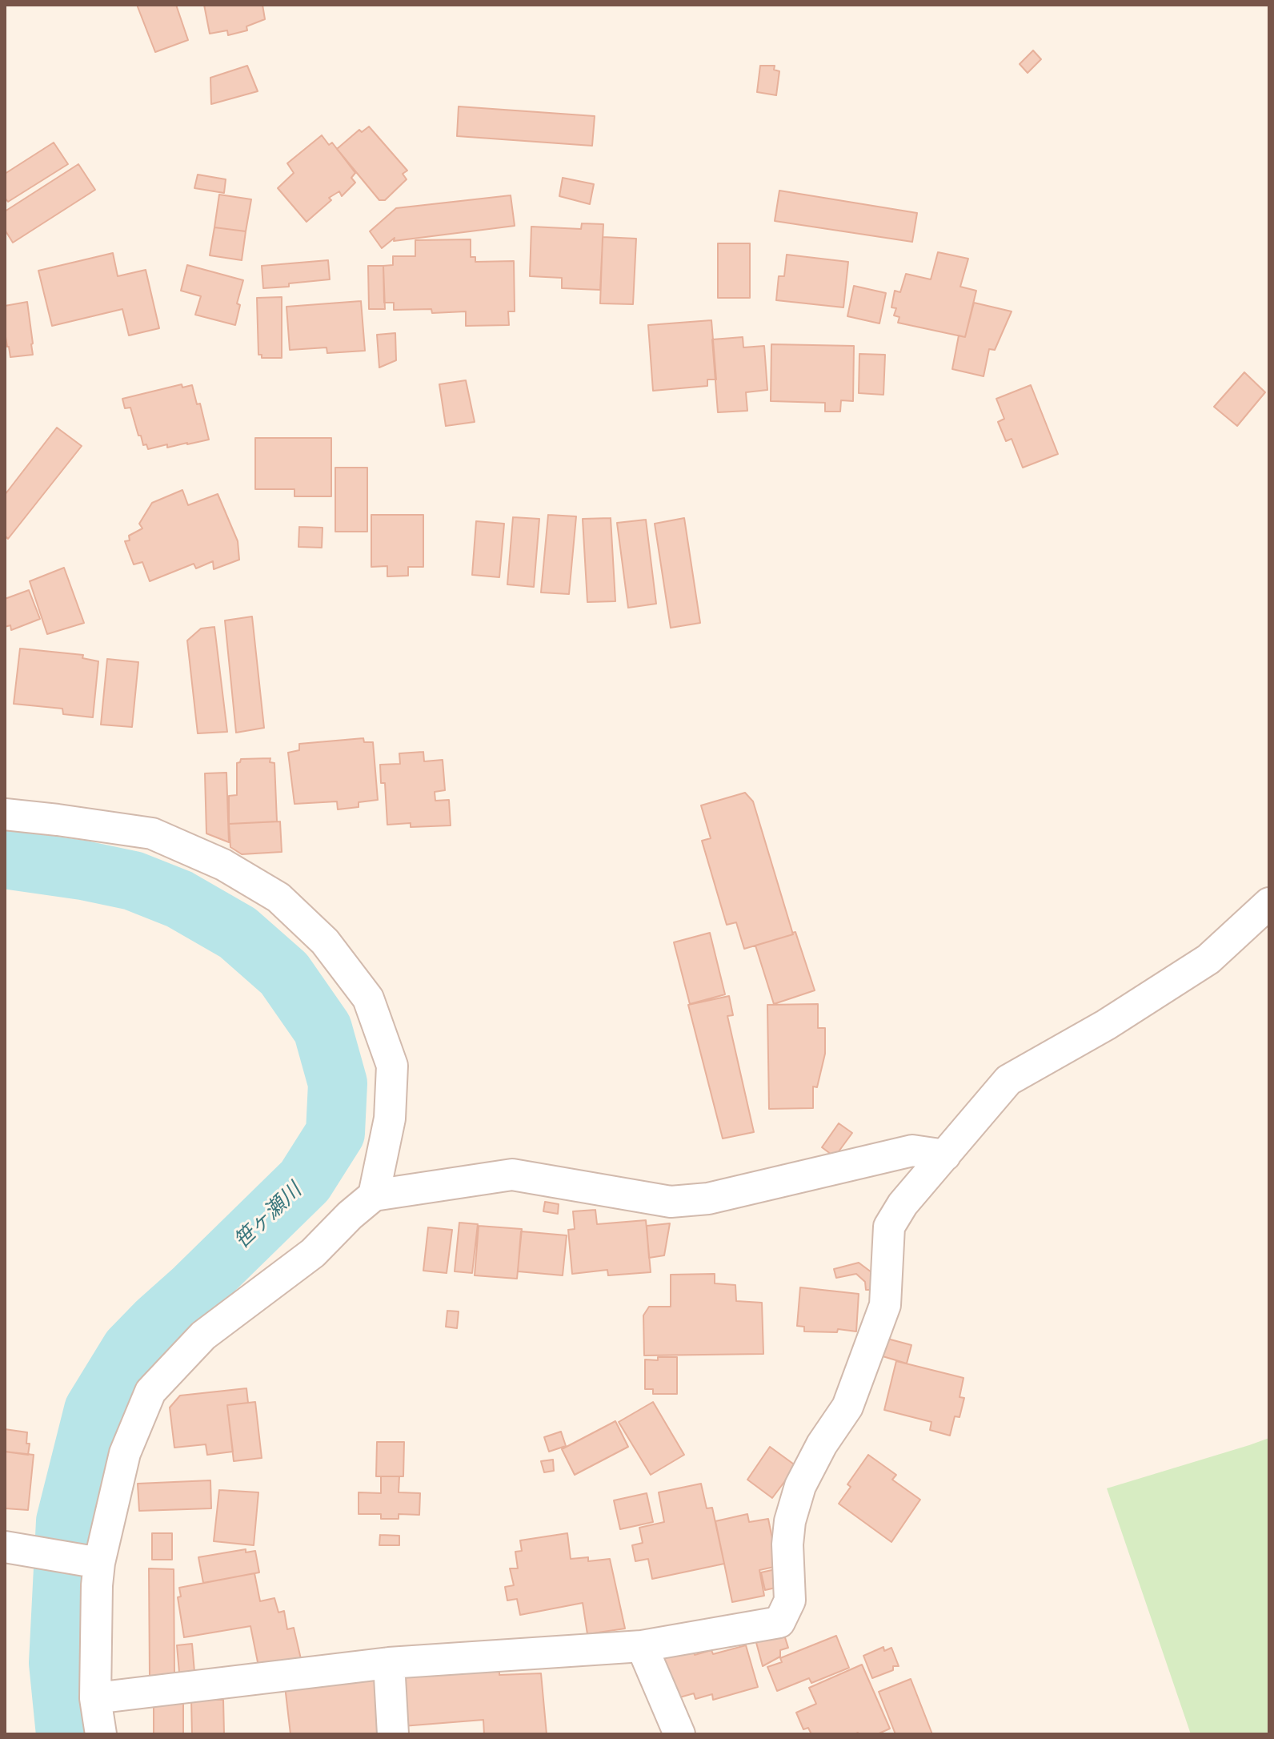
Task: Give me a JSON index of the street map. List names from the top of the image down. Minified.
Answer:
{"water":["笹ヶ瀬川"]}
